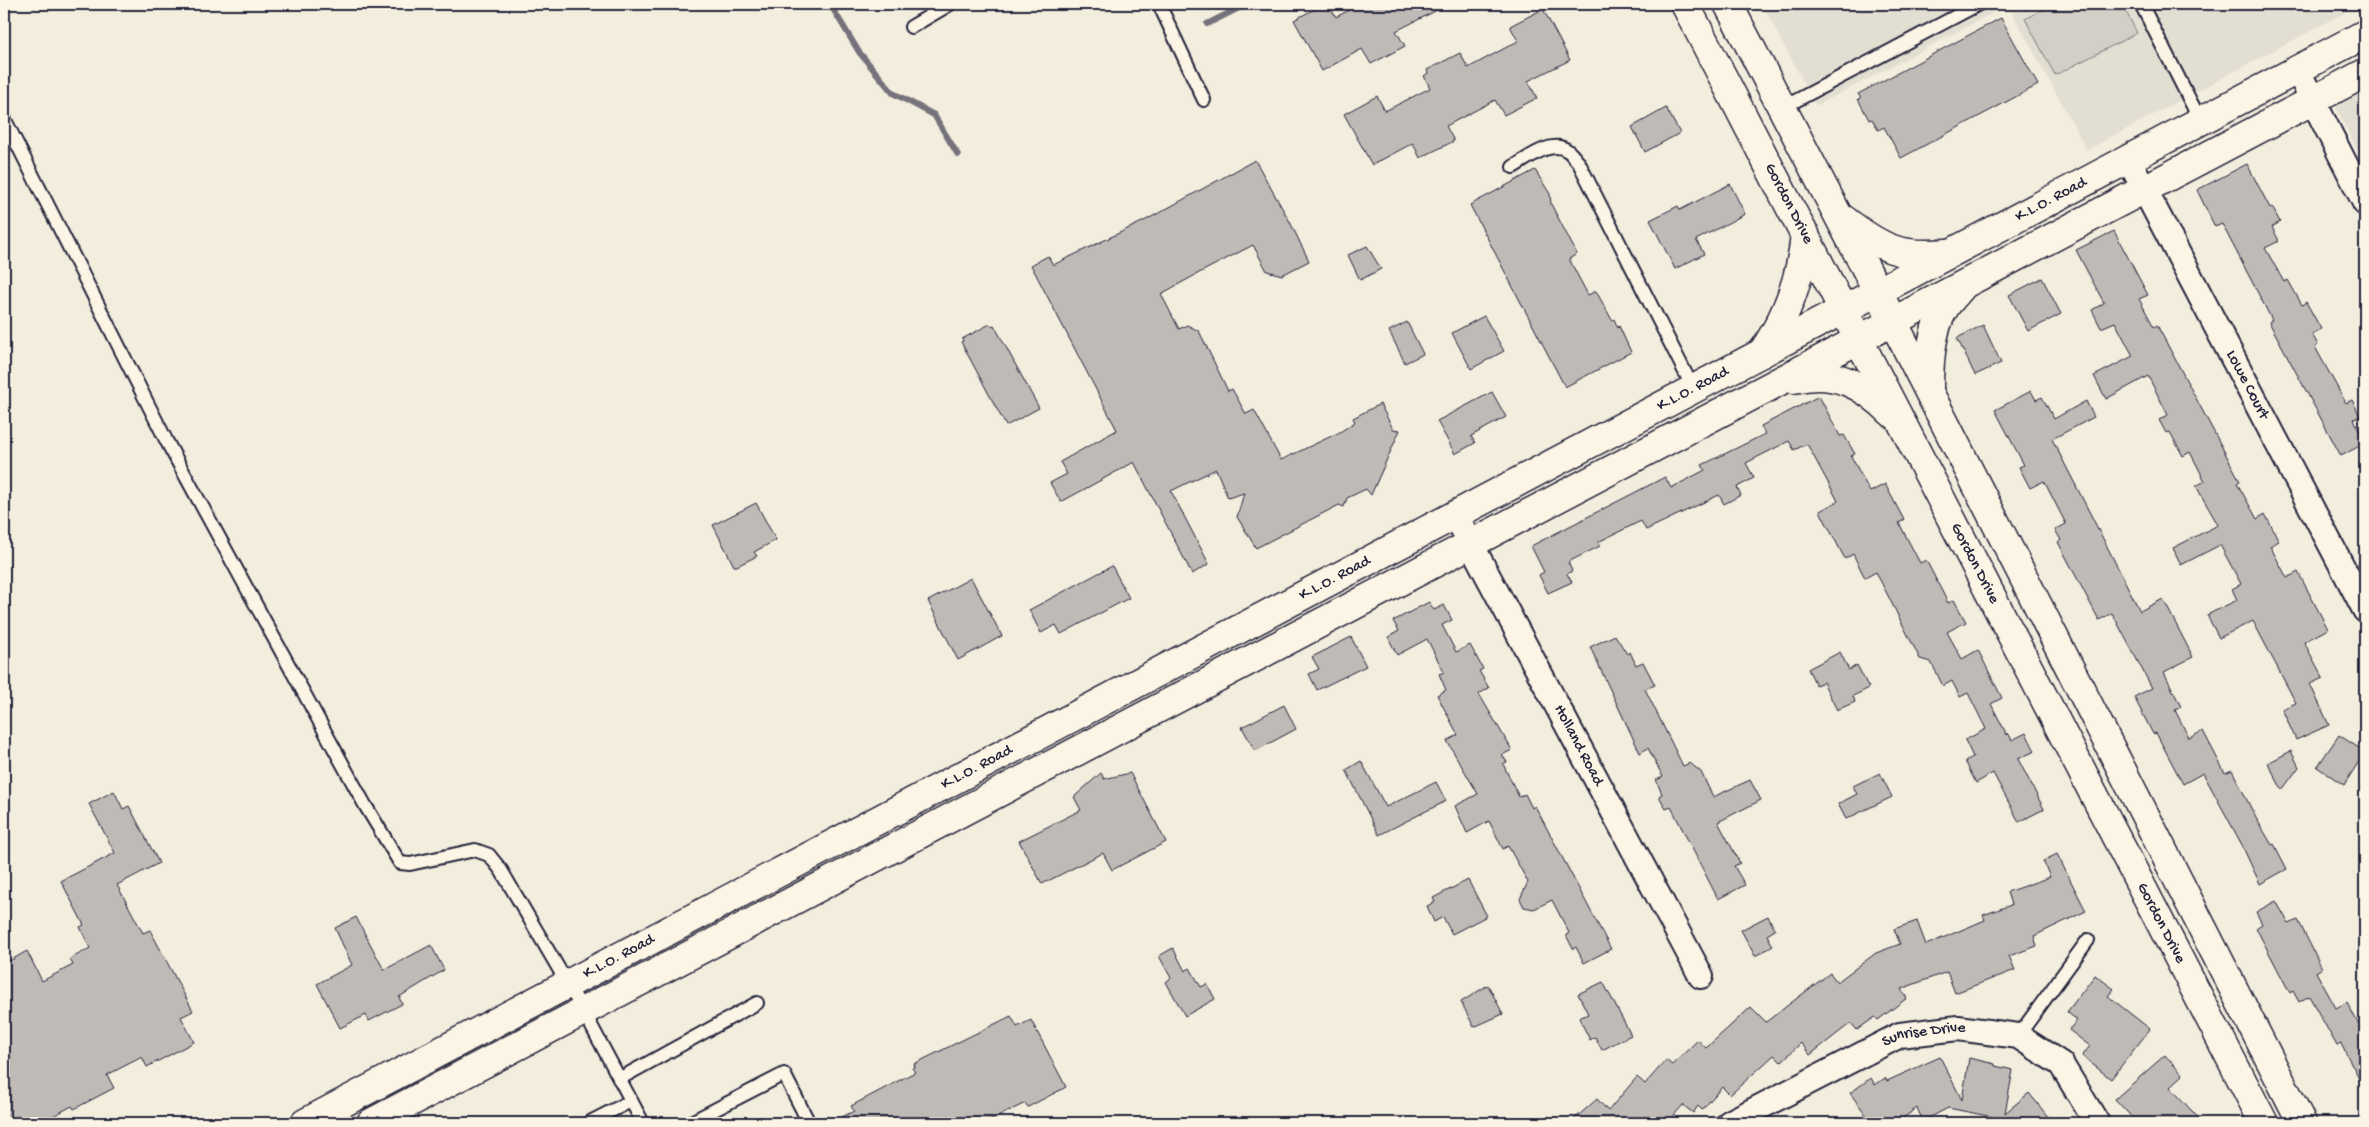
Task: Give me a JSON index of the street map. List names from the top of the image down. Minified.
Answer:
{"streets":{"main road":["K.L.O. Road","Gordon Drive"],"street":["Lowe Court","Holland Road","Sunrise Drive"]},"crossings":[["K.L.O. Road","Gordon Drive"],["K.L.O. Road","Lowe Court"],["K.L.O. Road","Holland Road"]]}
